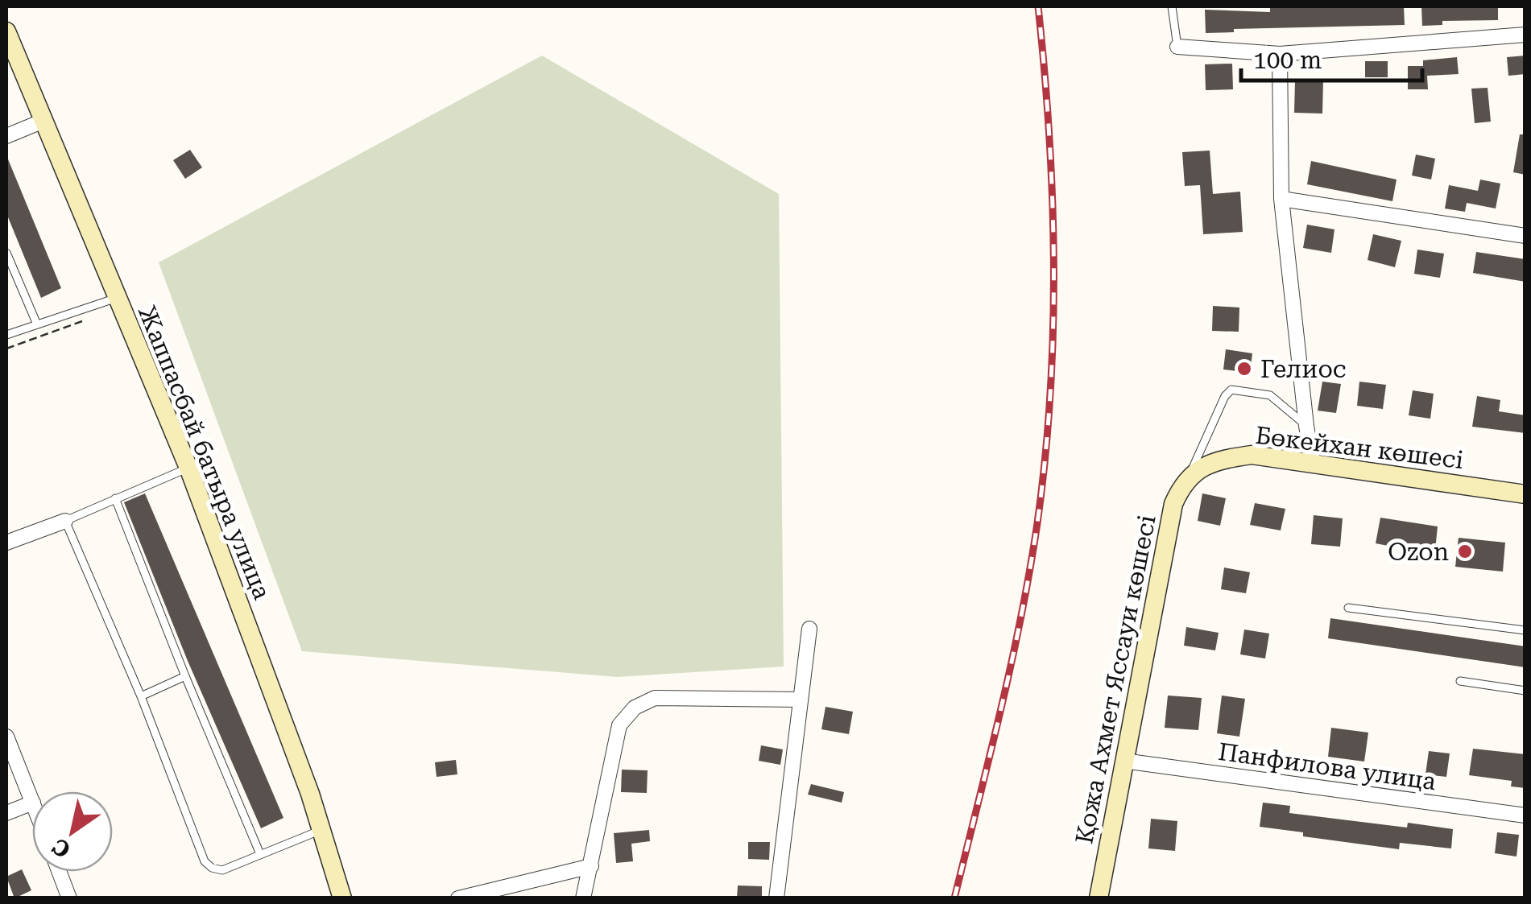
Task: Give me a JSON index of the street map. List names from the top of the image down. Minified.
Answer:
{"streets":{"main road":["Бөкейхан көшесі","Жаппасбай батыра улица","Қожа Ахмет Яссауи көшесі"],"street":["Панфилова улица"]},"crossings":[["Бөкейхан көшесі","Қожа Ахмет Яссауи көшесі"],["Қожа Ахмет Яссауи көшесі","Панфилова улица"]],"places":["Гелиос","Ozon"],"scale_bar":"100 m","north":"bottom left"}
